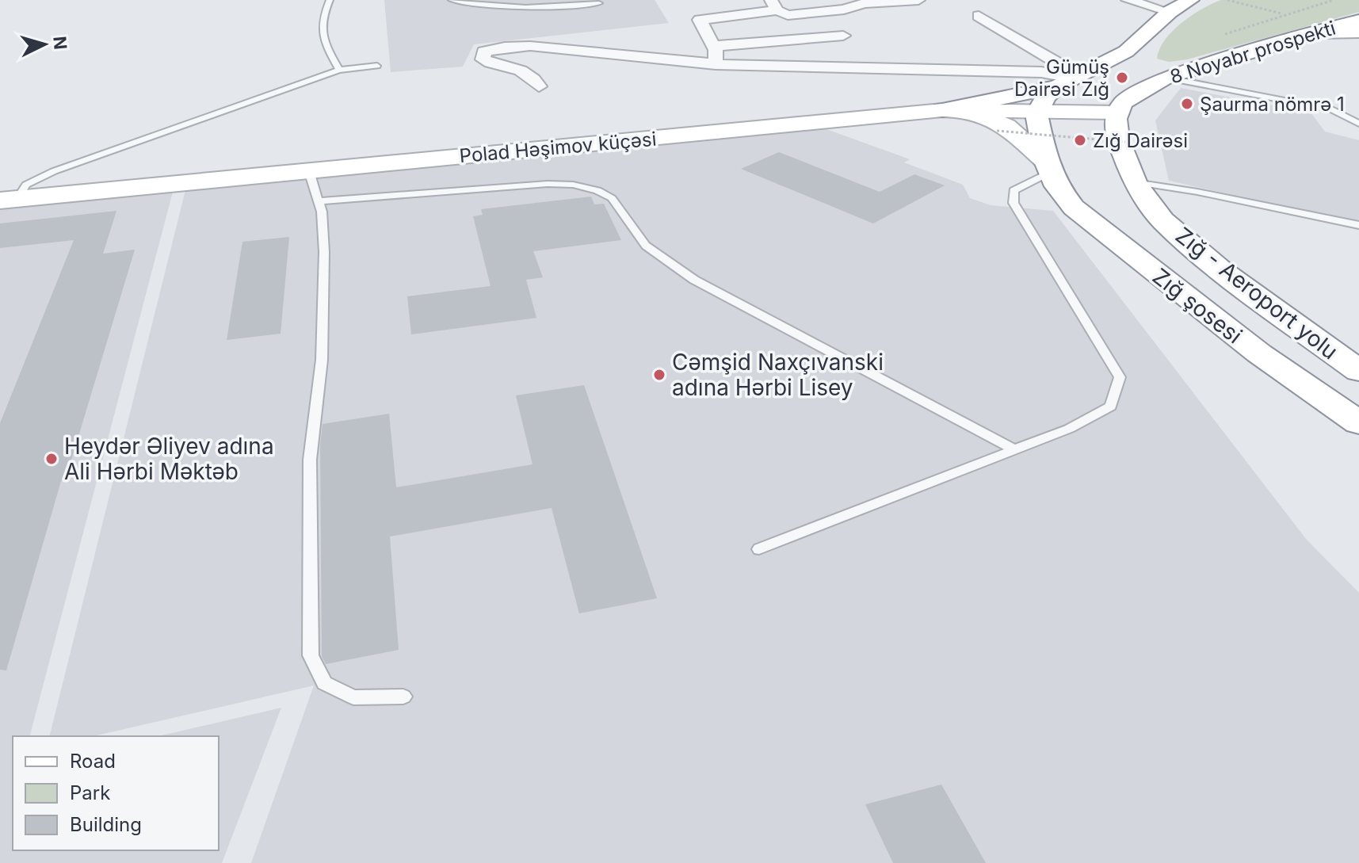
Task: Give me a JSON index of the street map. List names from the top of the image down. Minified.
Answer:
{"streets":{"main road":["8 Noyabr prospekti","Polad Həşimov küçəsi","Zığ - Aeroport yolu","Zığ şosesi"]},"crossings":[["8 Noyabr prospekti","Polad Həşimov küçəsi"]],"places":["Gümüş Dairəsi Zığ","Şaurma nömrә 1","Zığ Dairəsi","Cəmşid Naxçıvanski adına Hərbi Lisey","Heydər Əliyev adına Ali Hərbi Məktəb"],"legend":["Road","Park","Building"],"north":"right"}
